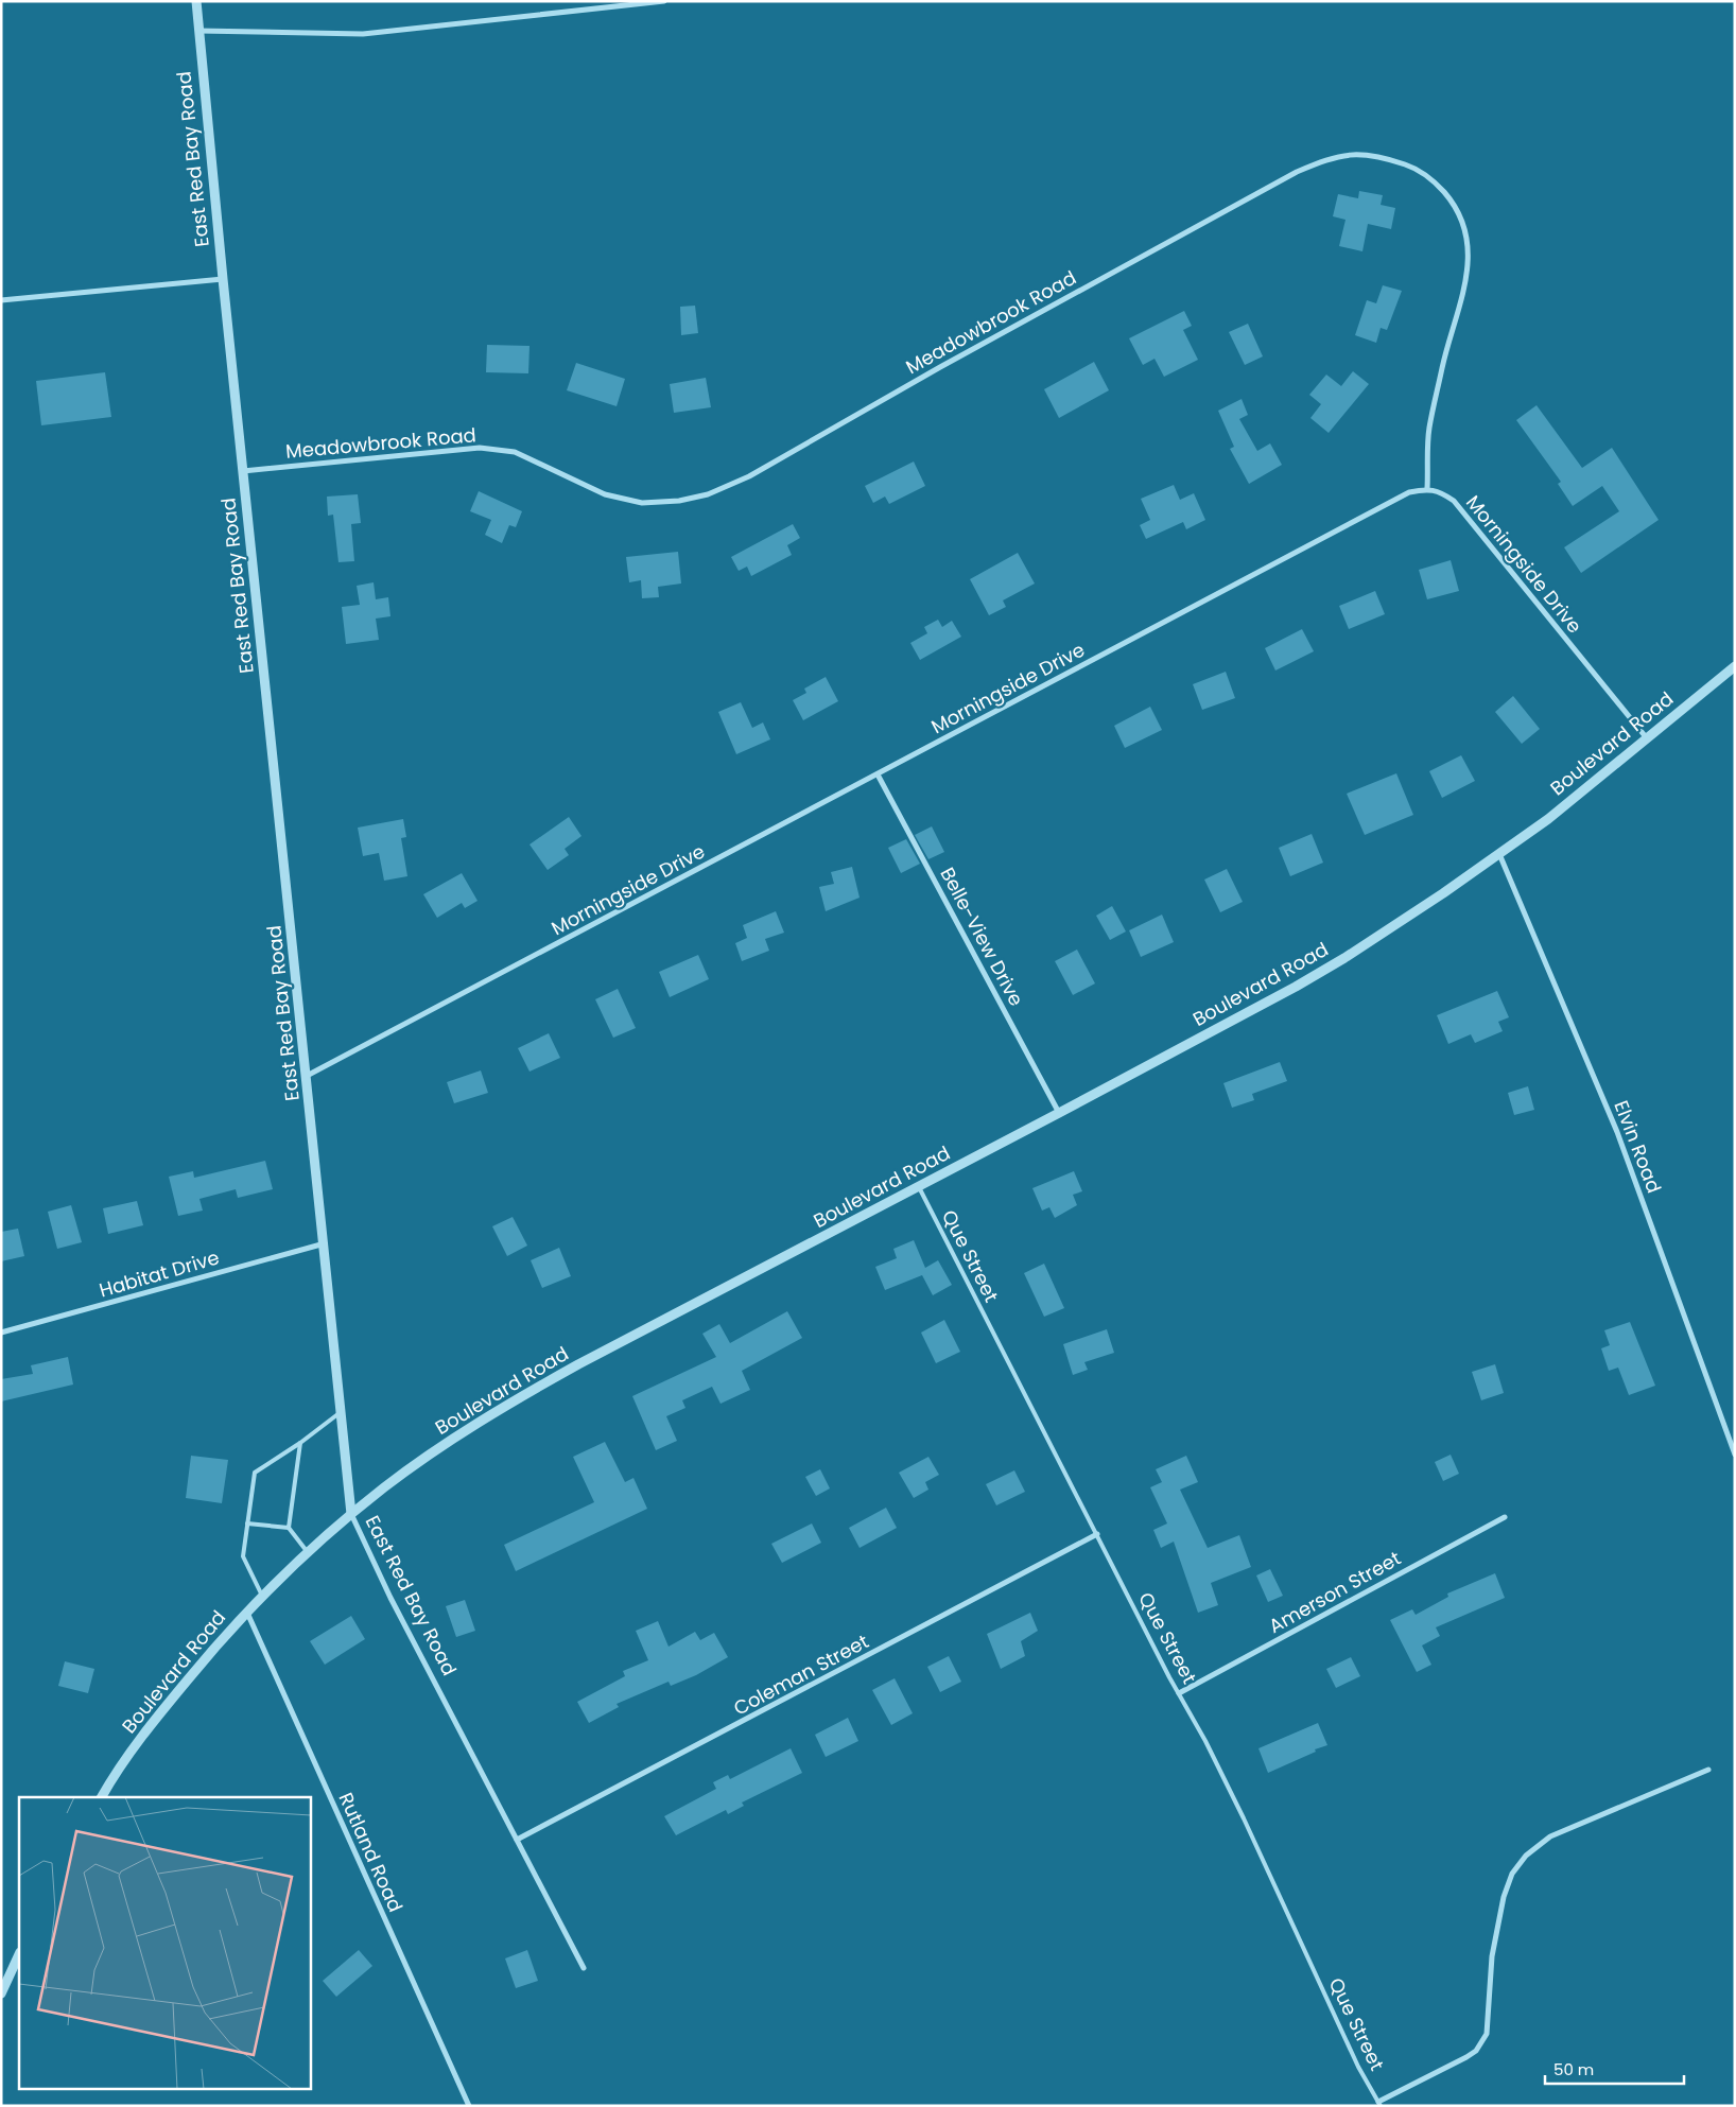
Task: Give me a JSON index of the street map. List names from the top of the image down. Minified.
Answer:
{"streets":{"street":["East Red Bay Road","Meadowbrook Road","Morningside Drive","Boulevard Road","Belle-View Drive","Elvin Road","Habitat Drive","Amerson Street","Coleman Street","Rutland Road"],"lane":["Que Street"]},"crossings":[["East Red Bay Road","Meadowbrook Road"],["East Red Bay Road","Morningside Drive"],["East Red Bay Road","Boulevard Road"],["East Red Bay Road","Habitat Drive"],["East Red Bay Road","Coleman Street"],["Meadowbrook Road","Morningside Drive"],["Morningside Drive","Boulevard Road"],["Morningside Drive","Belle-View Drive"],["Boulevard Road","Belle-View Drive"],["Boulevard Road","Elvin Road"],["Boulevard Road","Que Street"],["Boulevard Road","Rutland Road"],["Que Street","Amerson Street"],["Que Street","Coleman Street"]],"scale_bar":"50 m"}
